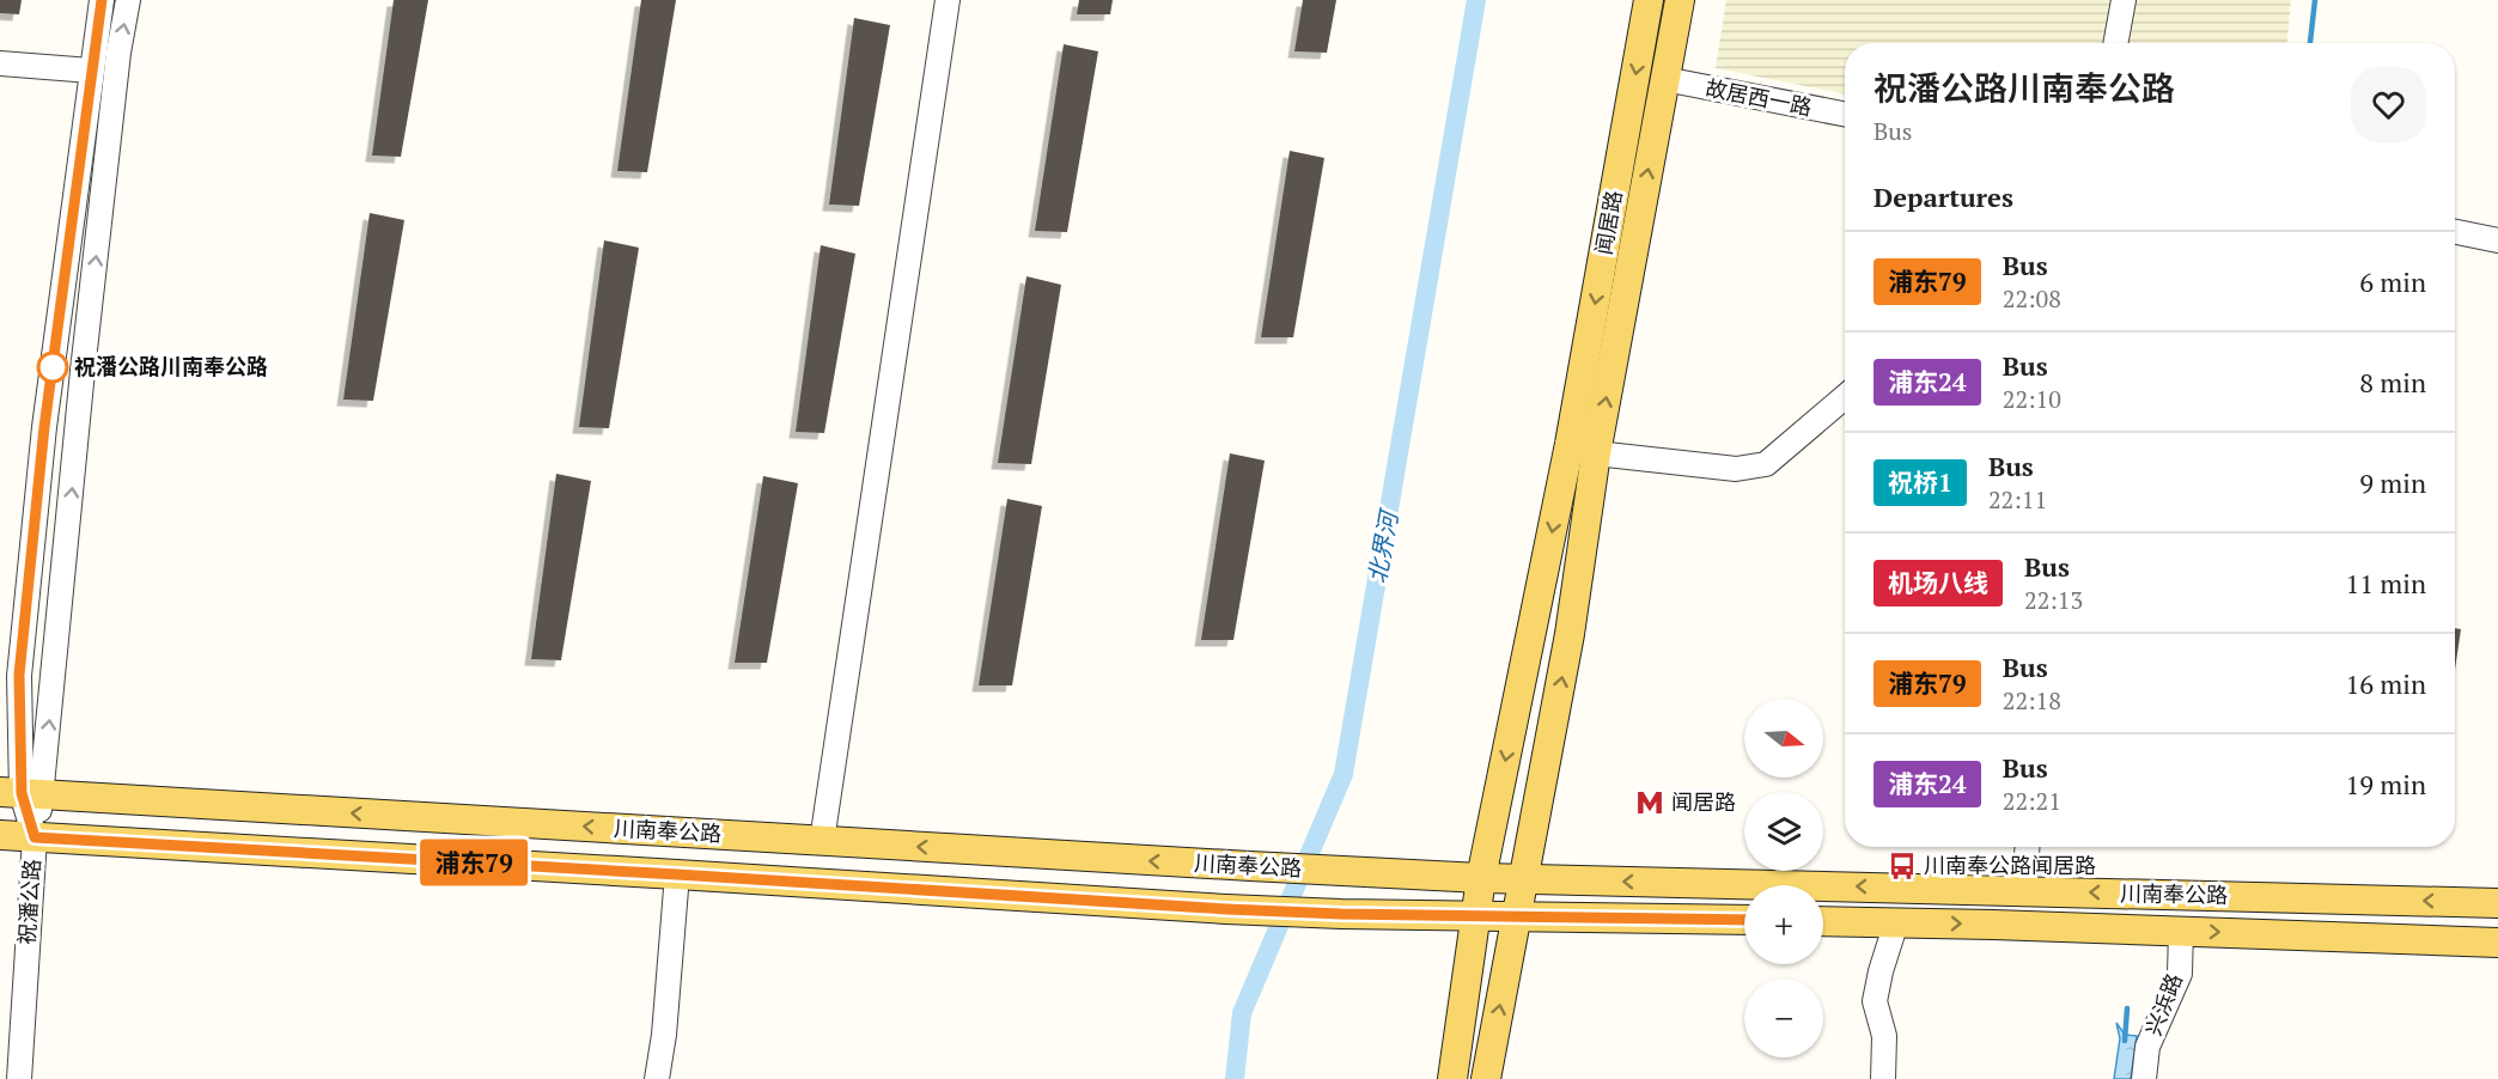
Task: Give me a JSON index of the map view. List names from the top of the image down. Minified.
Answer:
{"streets":{"main road":["闻居路","川南奉公路"],"street":["故居西一路","祝潘公路","兴浜路"]},"crossings":[["闻居路","川南奉公路"],["川南奉公路","祝潘公路"],["川南奉公路","兴浜路"]],"water":["北界河"],"places":{"other":["祝潘公路川南奉公路"],"metro station":["闻居路"],"bus stop":["川南奉公路闻居路"]},"lines":["bus line 浦东79"],"north":"right","page":{"on_map":"浦东79","heading":[["祝潘公路川南奉公路","Bus"],"Departures"],"list":[{"mark":"浦东79","name":"Bus","note":"22:08","value":"6 min"},{"mark":"浦东24","name":"Bus","note":"22:10","value":"8 min"},{"mark":"祝桥1","name":"Bus","note":"22:11","value":"9 min"},{"mark":"机场八线","name":"Bus","note":"22:13","value":"11 min"},{"mark":"浦东79","name":"Bus","note":"22:18","value":"16 min"},{"mark":"浦东24","name":"Bus","note":"22:21","value":"19 min"}],"map_buttons":["+","−"]}}
